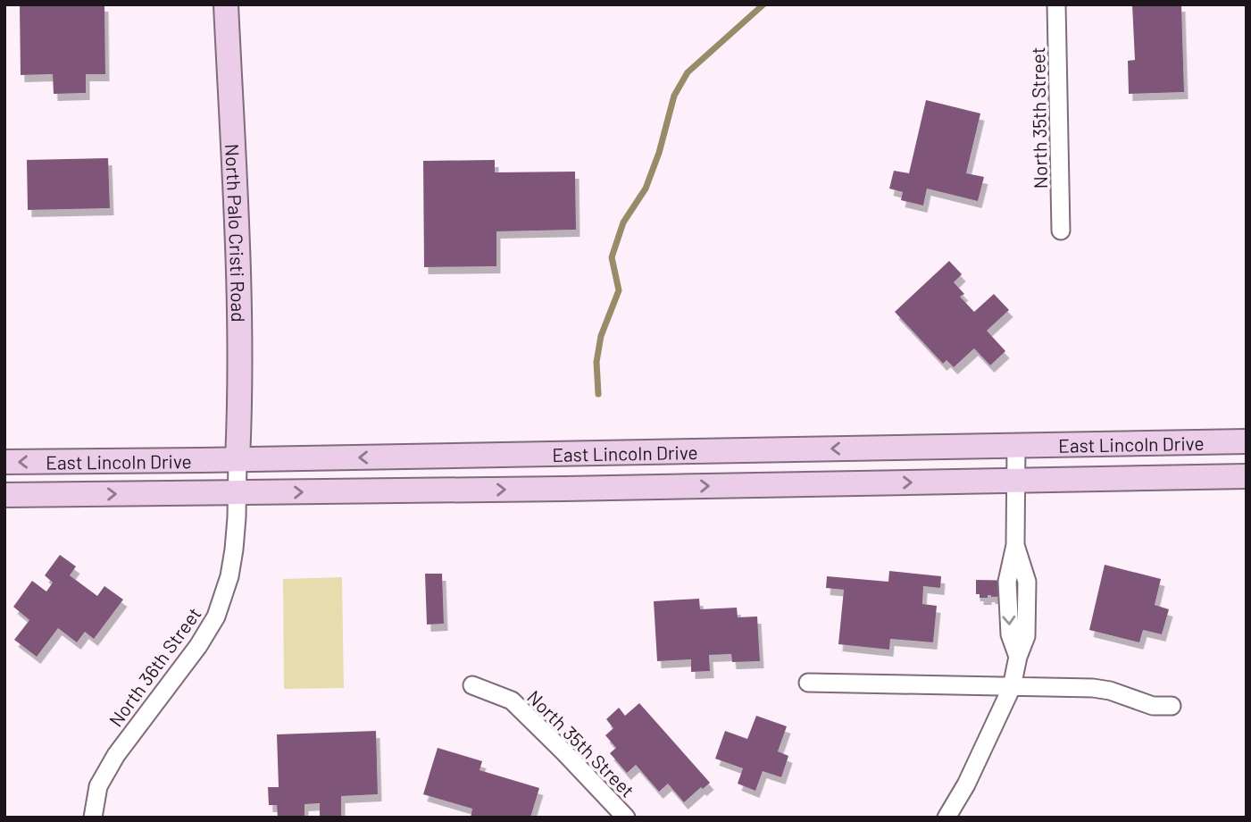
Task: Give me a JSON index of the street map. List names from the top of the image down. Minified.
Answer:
{"streets":{"main road":["North Palo Cristi Road","East Lincoln Drive"],"street":["North 35th Street","North 36th Street"]},"crossings":[["North Palo Cristi Road","East Lincoln Drive"],["North Palo Cristi Road","North 36th Street"],["East Lincoln Drive","North 36th Street"]]}
